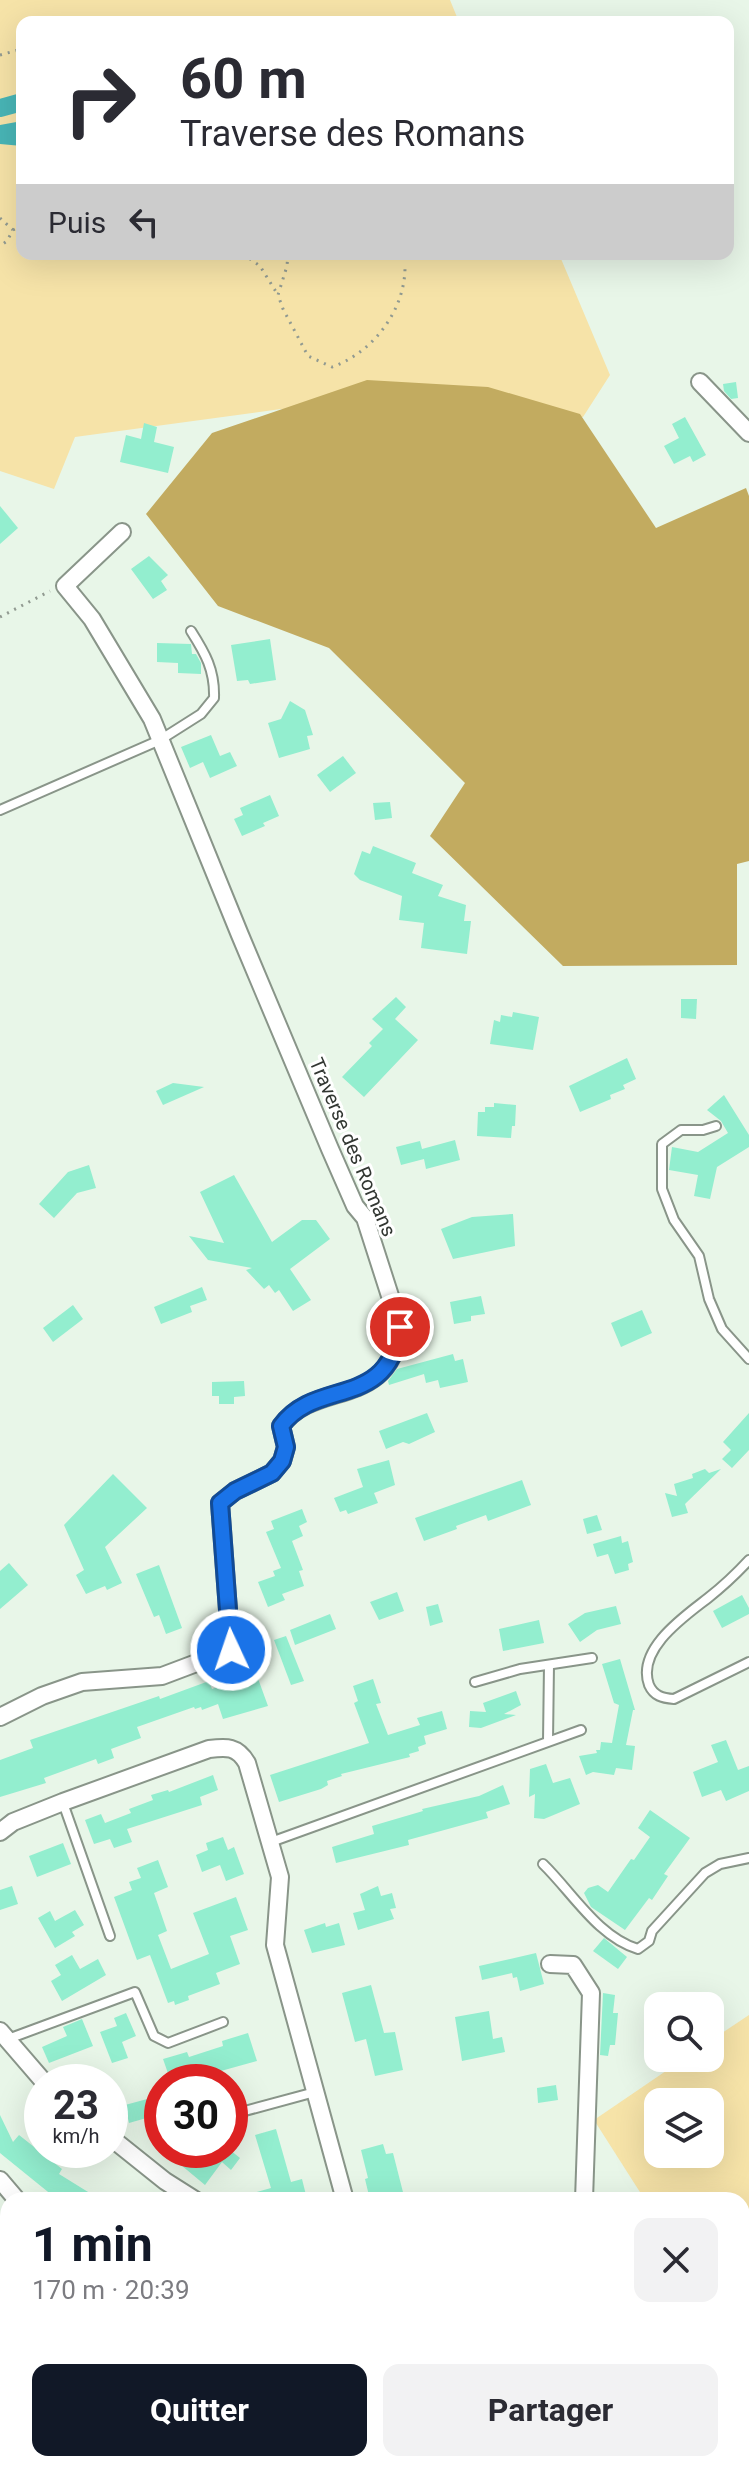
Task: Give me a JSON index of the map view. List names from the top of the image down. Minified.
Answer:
{"streets":{"street":["Traverse des Romans"]},"page":{"turn":["60 m","Traverse des Romans"],"then":"Puis","speed":"23 km/h","limit":"30","heading":["1 min","170 m · 20:39"],"buttons":["Quitter","Partager"]}}
